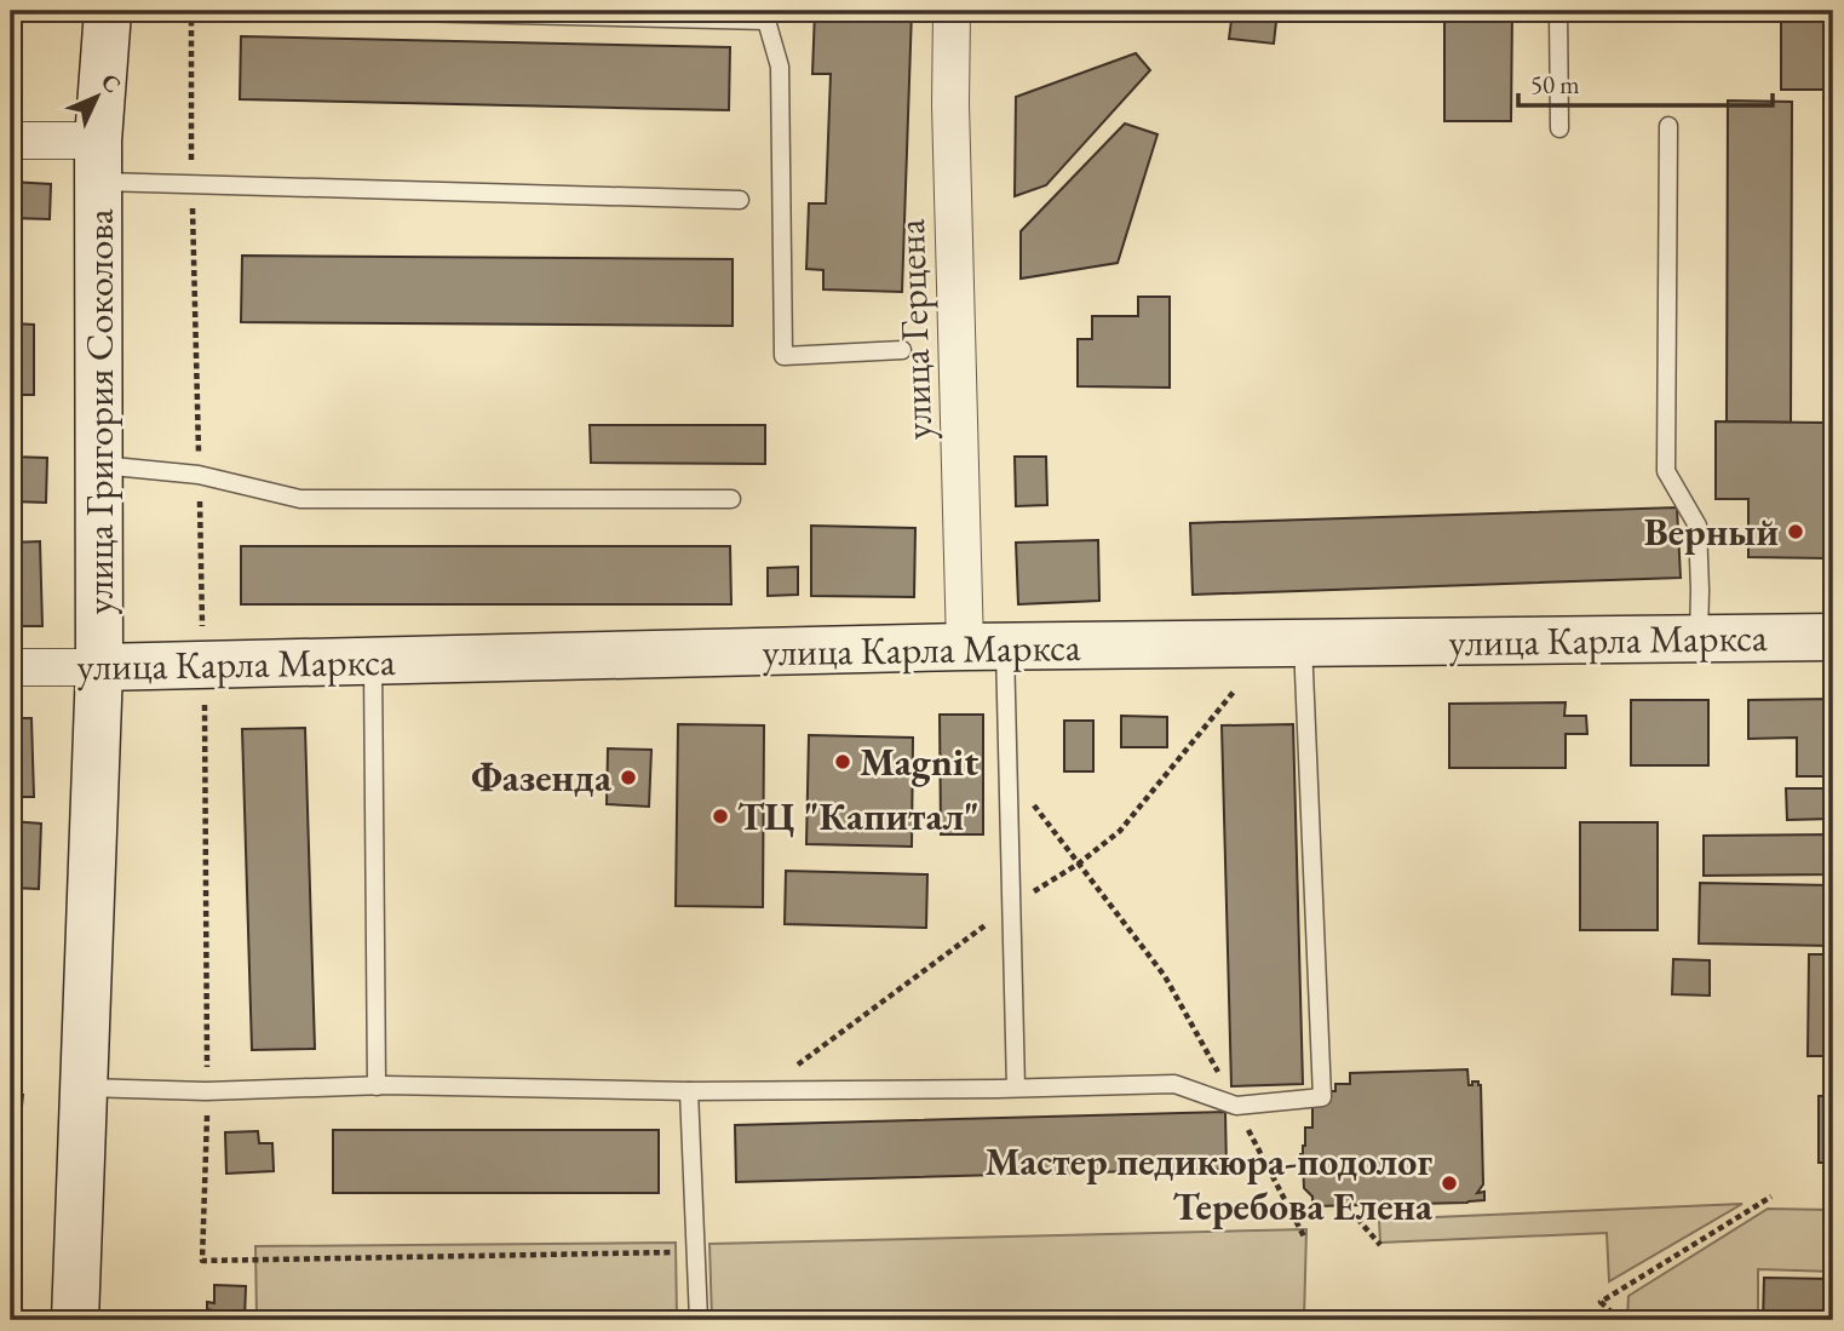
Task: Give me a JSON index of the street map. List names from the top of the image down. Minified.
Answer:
{"streets":{"main road":["улица Григория Соколова","улица Карла Маркса"],"street":["улица Герцена"]},"crossings":[["улица Герцена","улица Карла Маркса"],["улица Григория Соколова","улица Карла Маркса"]],"places":["Верный","Magnit","Фазенда","ТЦ \"Капитал\"","Мастер педикюра-подолог Теребова Елена"],"scale_bar":"50 m","north":"top right"}
